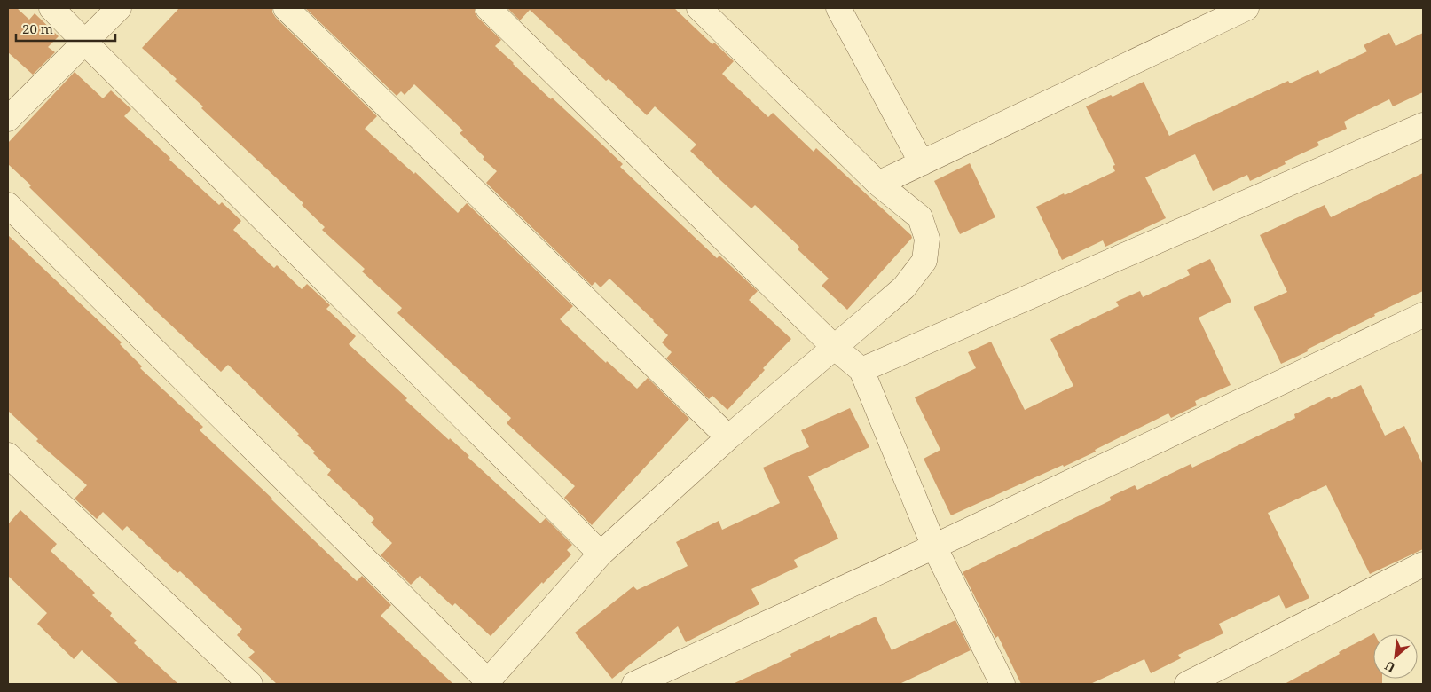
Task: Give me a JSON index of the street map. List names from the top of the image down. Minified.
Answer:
{"scale_bar":"20 m","north":"bottom left"}
